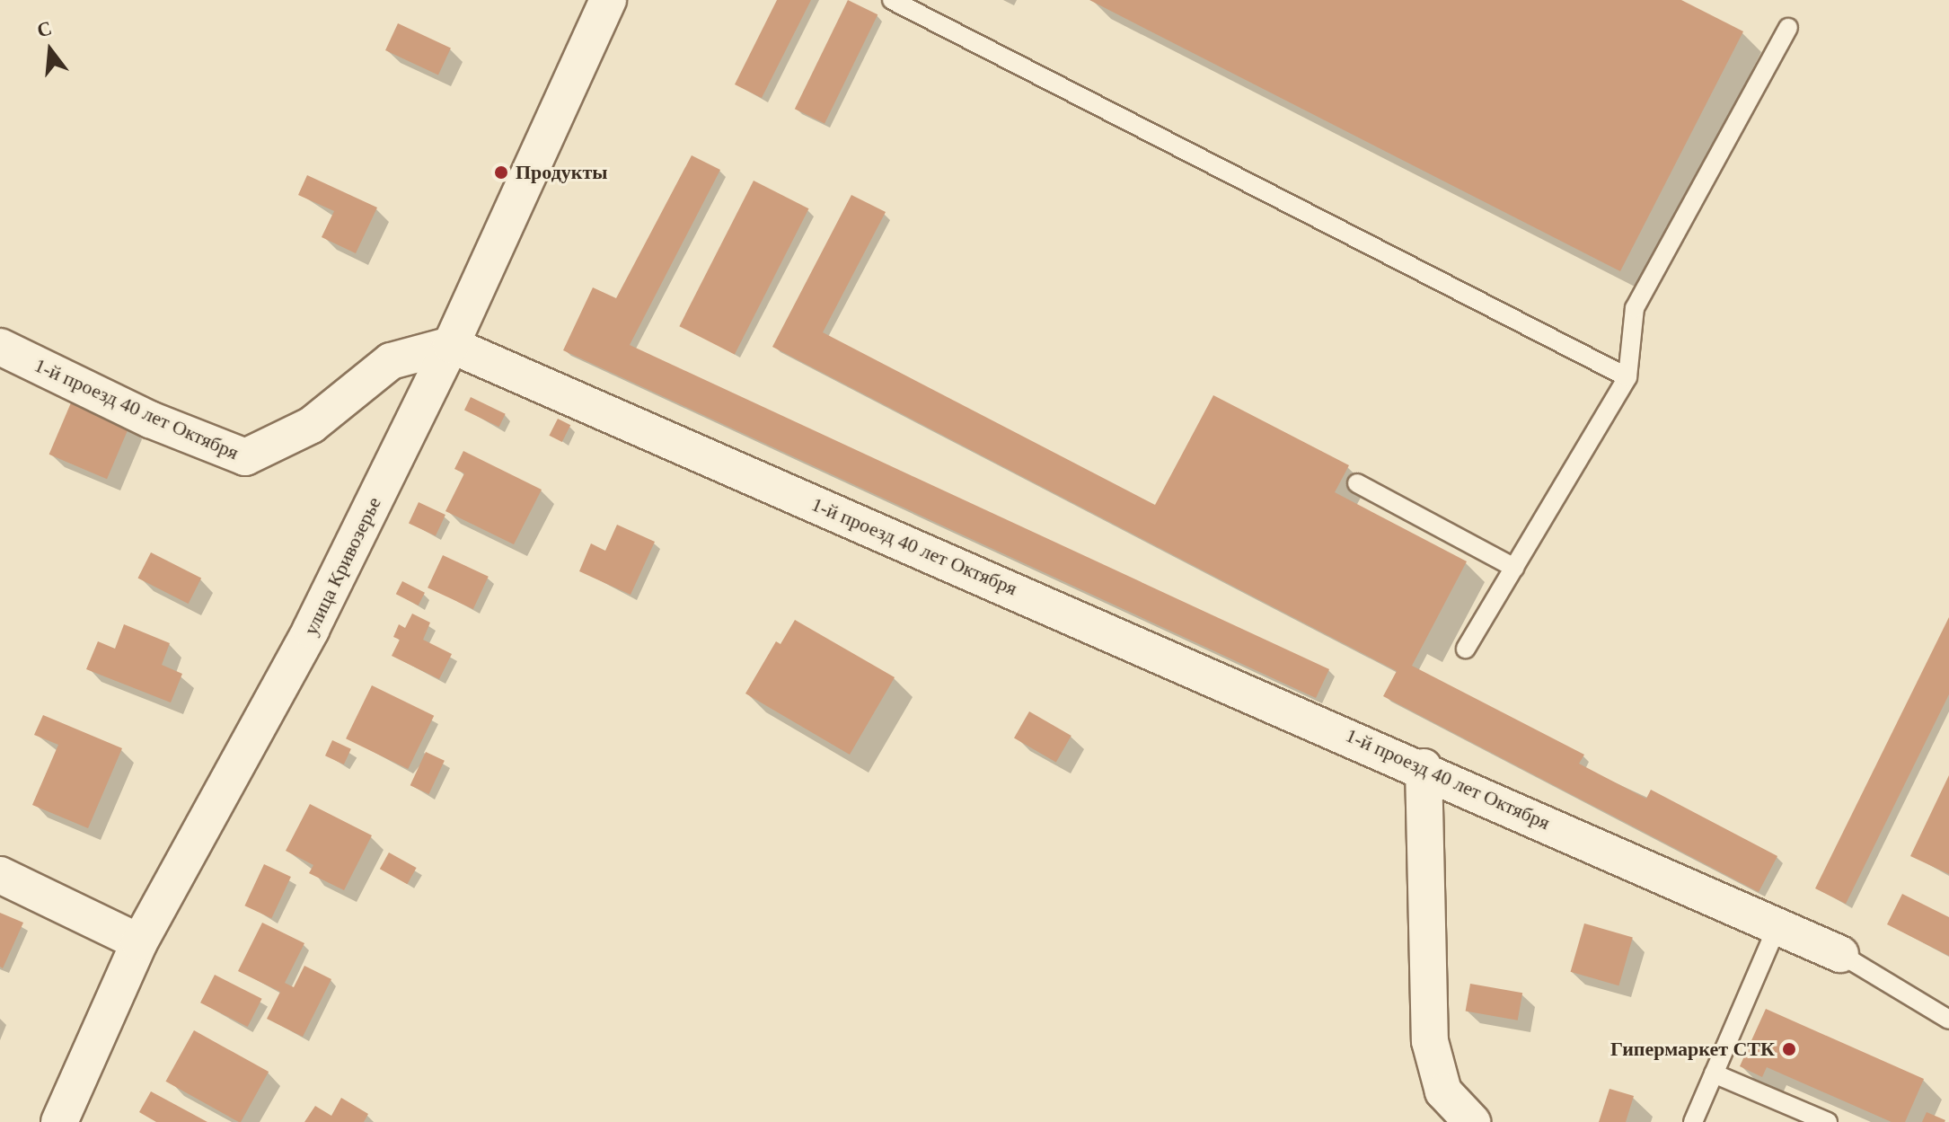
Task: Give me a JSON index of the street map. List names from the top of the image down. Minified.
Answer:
{"streets":{"street":["1-й проезд 40 лет Октября","улица Кривозерье"]},"crossings":[["1-й проезд 40 лет Октября","улица Кривозерье"]],"places":["Продукты","Гипермаркет СТК"],"north":"top"}
